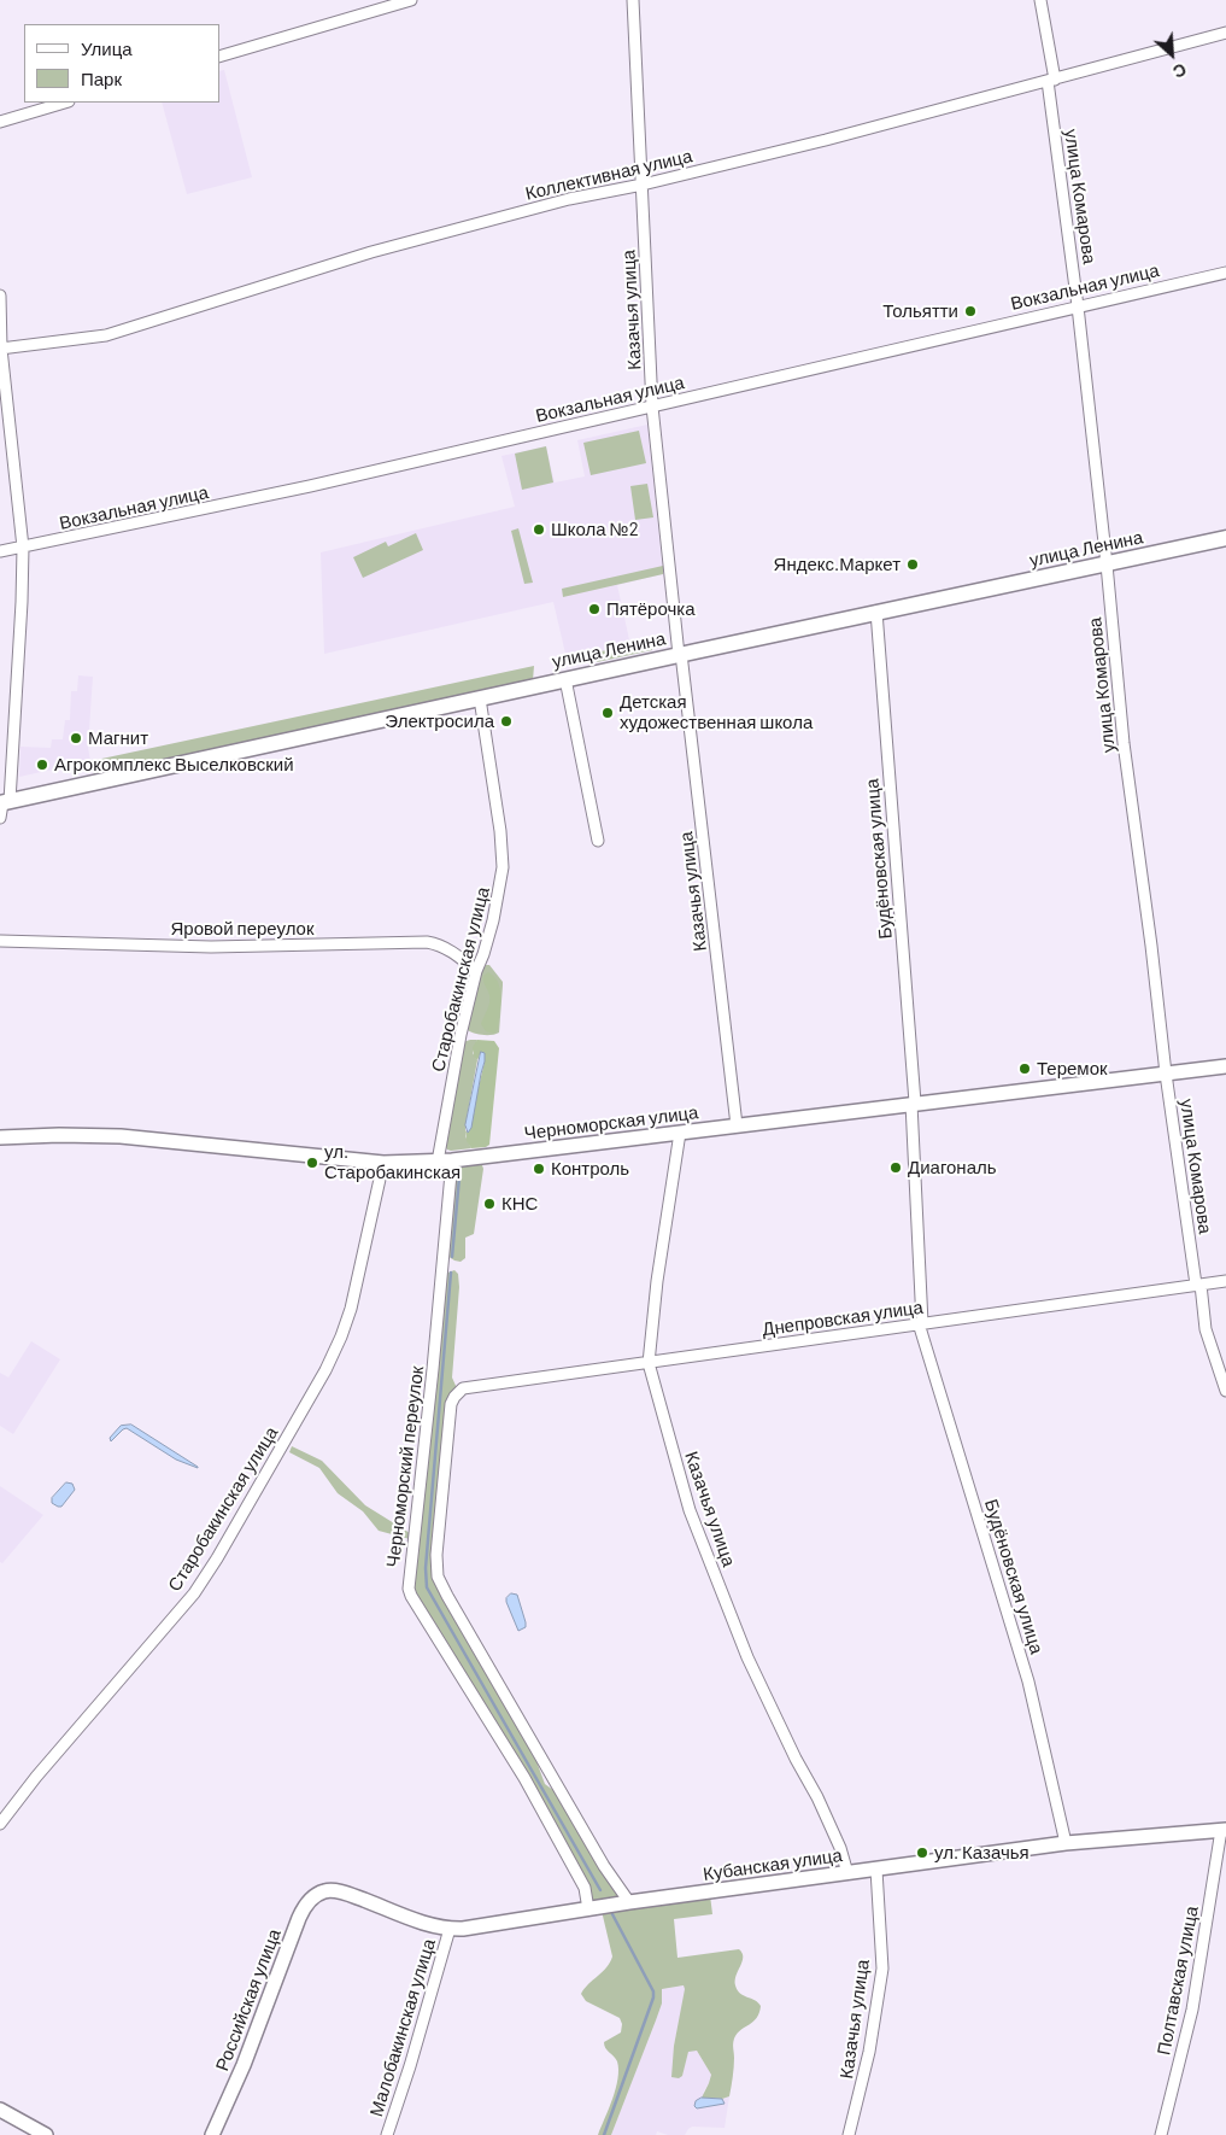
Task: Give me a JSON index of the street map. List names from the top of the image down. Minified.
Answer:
{"streets":{"main road":["улица Ленина"],"street":["Коллективная улица","улица Комарова","Вокзальная улица","Казачья улица","Будёновская улица","Яровой переулок","Старобакинская улица","Черноморская улица","Днепровская улица","Черноморский переулок","Кубанская улица","Полтавская улица","Российская улица","Малобакинская улица"]},"crossings":[["Коллективная улица","улица Комарова"],["Коллективная улица","Казачья улица"],["улица Комарова","Вокзальная улица"],["улица Комарова","улица Ленина"],["улица Комарова","Черноморская улица"],["улица Комарова","Днепровская улица"],["Вокзальная улица","Казачья улица"],["Казачья улица","улица Ленина"],["Казачья улица","Черноморская улица"],["Казачья улица","Днепровская улица"],["Казачья улица","Кубанская улица"],["улица Ленина","Будёновская улица"],["улица Ленина","Старобакинская улица"],["Будёновская улица","Черноморская улица"],["Будёновская улица","Днепровская улица"],["Будёновская улица","Кубанская улица"],["Яровой переулок","Старобакинская улица"],["Старобакинская улица","Черноморская улица"],["Черноморская улица","Черноморский переулок"],["Днепровская улица","Кубанская улица"],["Черноморский переулок","Кубанская улица"],["Кубанская улица","Полтавская улица"],["Кубанская улица","Российская улица"],["Кубанская улица","Малобакинская улица"]],"places":["Тольятти","Школа №2","Яндекс.Маркет","Пятёрочка","Детская художественная школа","Электросила","Магнит","Агрокомплекс Выселковский","Теремок","ул. Старобакинская","Диагональ","Контроль","КНС","ул. Казачья"],"legend":["Улица","Парк"],"north":"bottom right"}
